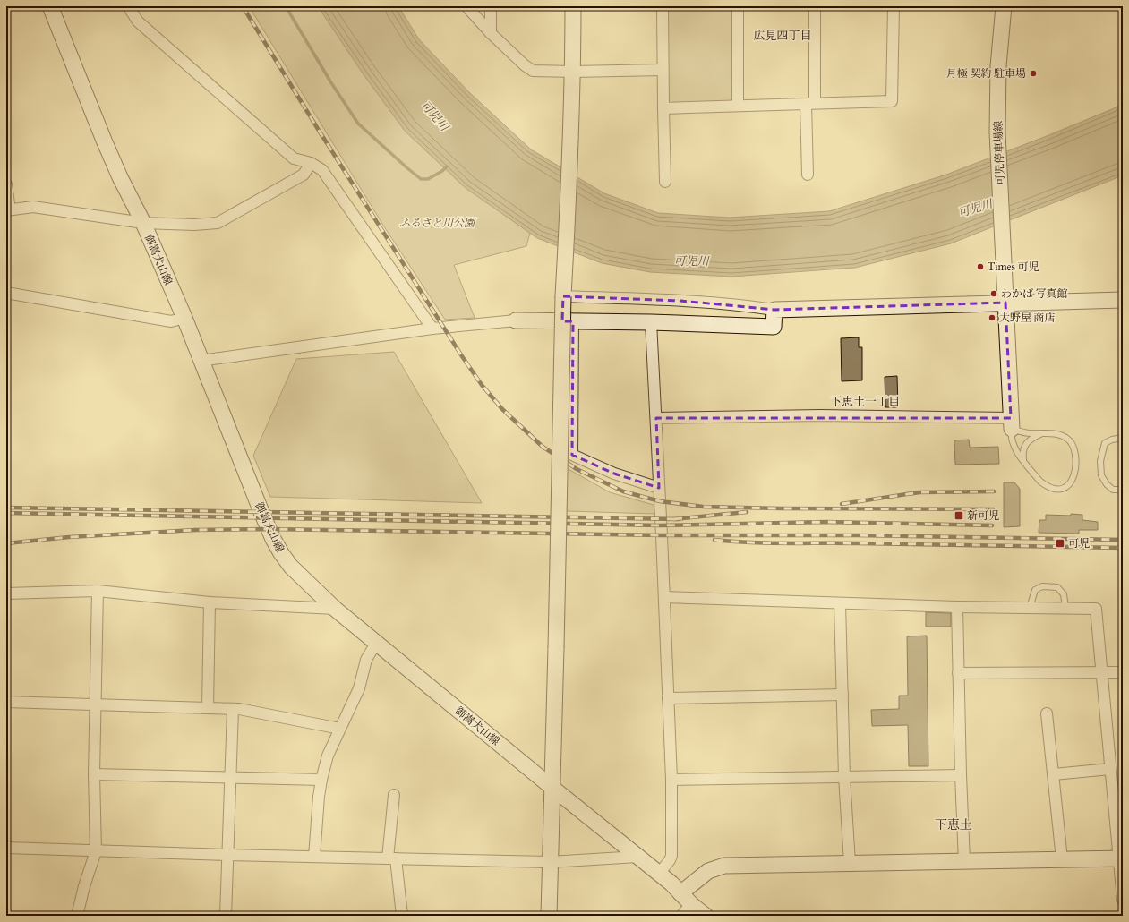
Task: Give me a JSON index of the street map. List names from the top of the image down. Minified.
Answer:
{"streets":{"street":["可児停車場線","御嵩犬山線"]},"districts":["広見四丁目","下恵土一丁目","下恵土"],"water":["可児川"],"parks":["ふるさと川公園"],"places":{"other":["月極 契約 駐車場","Times 可児","わかば 写真館","大野屋 商店"],"transit":["新可児","可児"]}}
